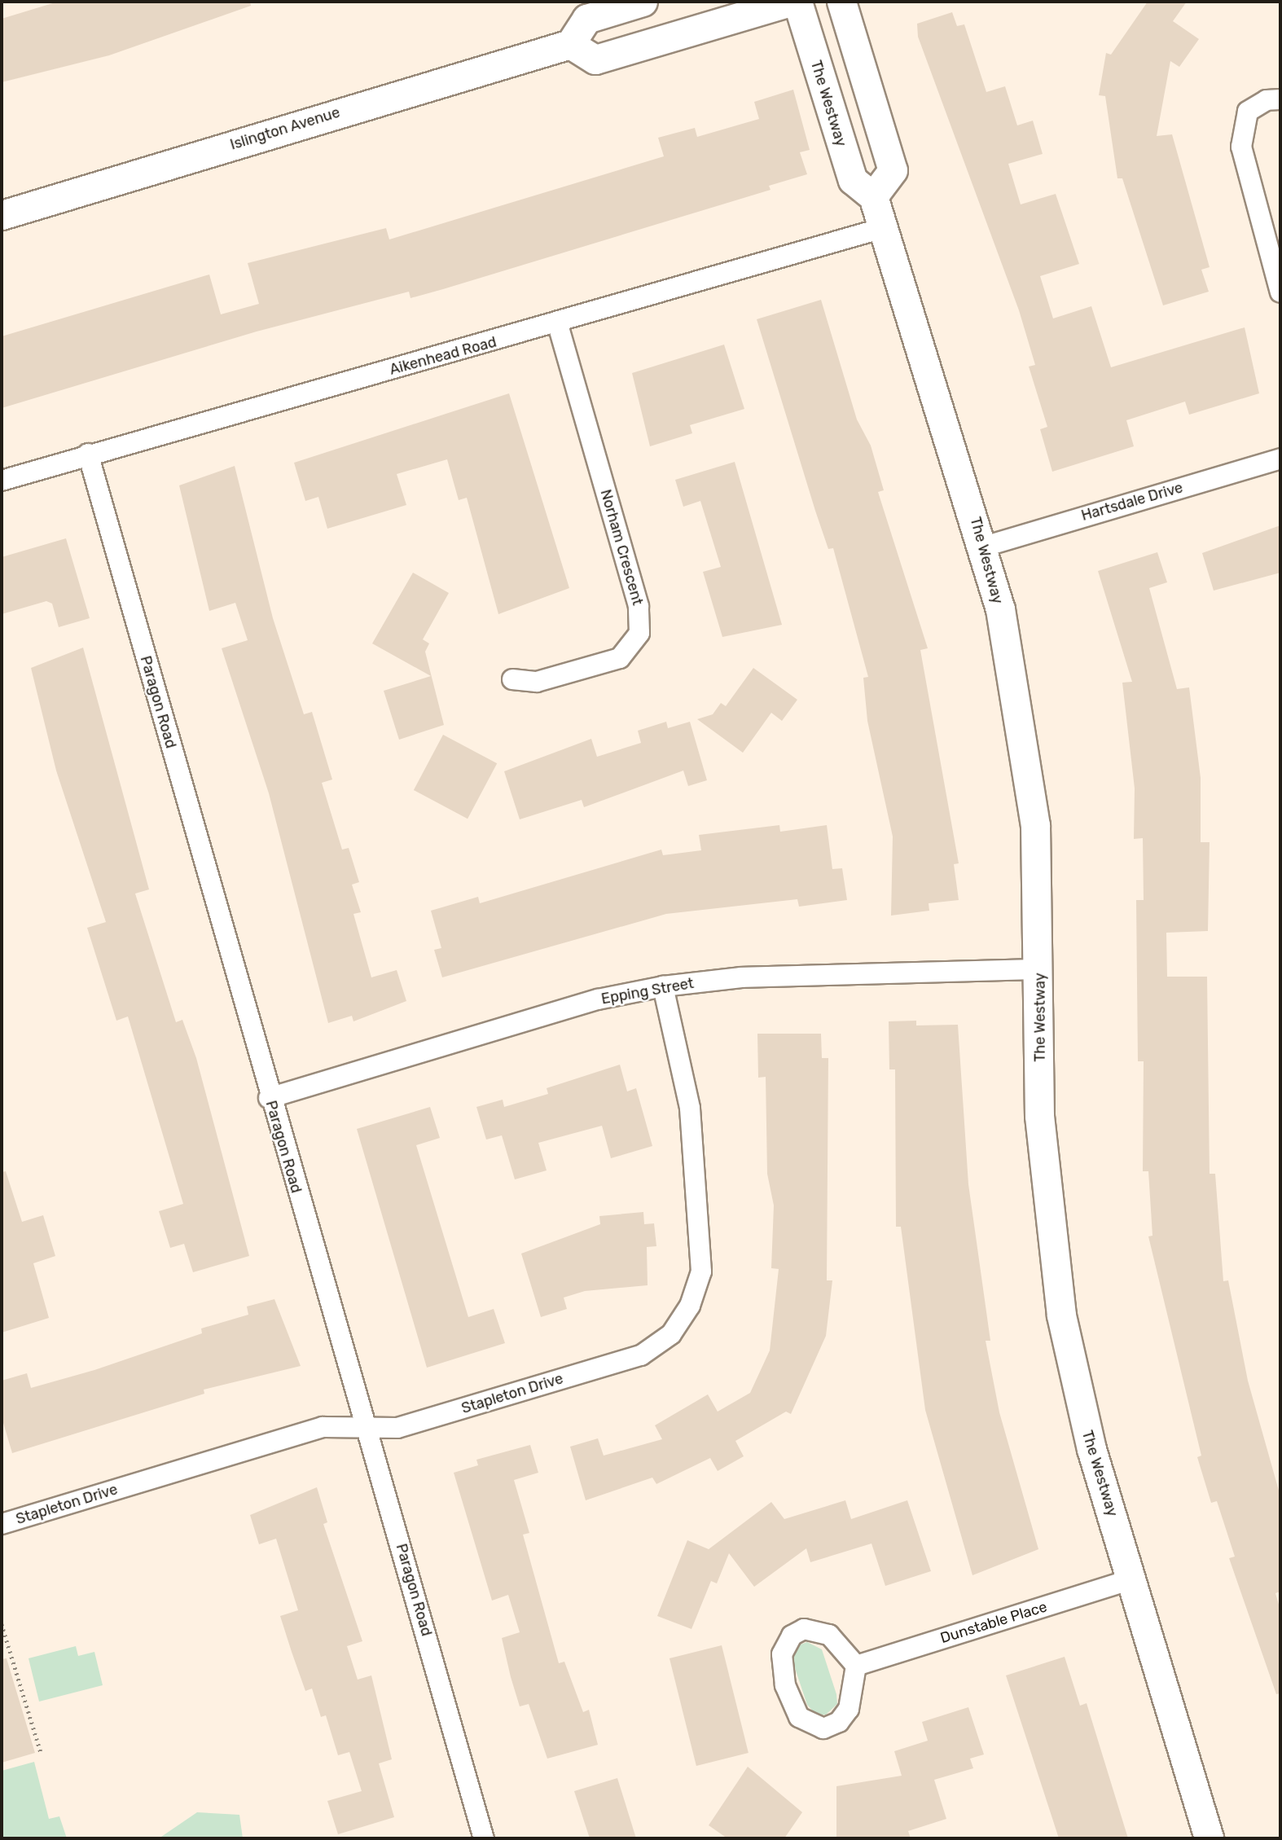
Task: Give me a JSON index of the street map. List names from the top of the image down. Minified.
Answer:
{"streets":{"main road":["The Westway","Islington Avenue"],"street":["Aikenhead Road","Hartsdale Drive","Norham Crescent","Paragon Road","Epping Street","Stapleton Drive","Dunstable Place"]},"crossings":[["The Westway","Aikenhead Road"],["The Westway","Hartsdale Drive"],["The Westway","Epping Street"],["The Westway","Dunstable Place"],["Aikenhead Road","Norham Crescent"],["Aikenhead Road","Paragon Road"],["Paragon Road","Epping Street"],["Paragon Road","Stapleton Drive"],["Epping Street","Stapleton Drive"]]}
